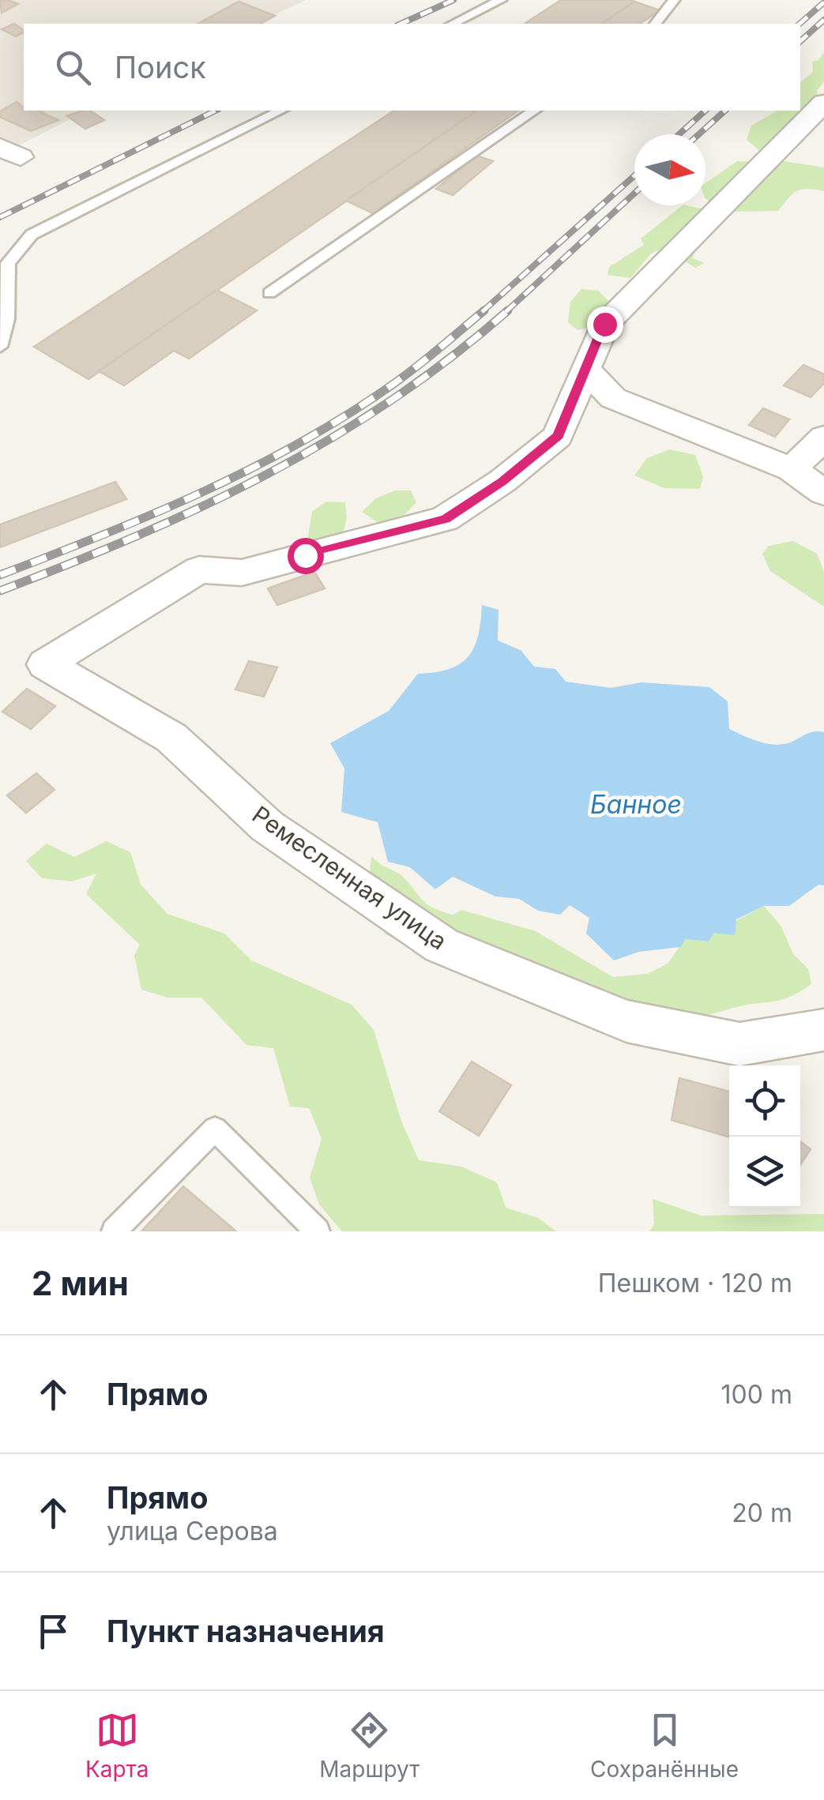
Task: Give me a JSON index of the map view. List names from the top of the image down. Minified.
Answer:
{"streets":{"street":["Ремесленная улица"]},"water":["Банное"],"north":"right","page":{"search":"Поиск","heading":["2 мин","Пешком · 120 m"],"list":[["Прямо","100 m"],["Прямо","улица Серова","20 m"],"Пункт назначения"],"nav":["Карта","Маршрут","Сохранённые"]}}
